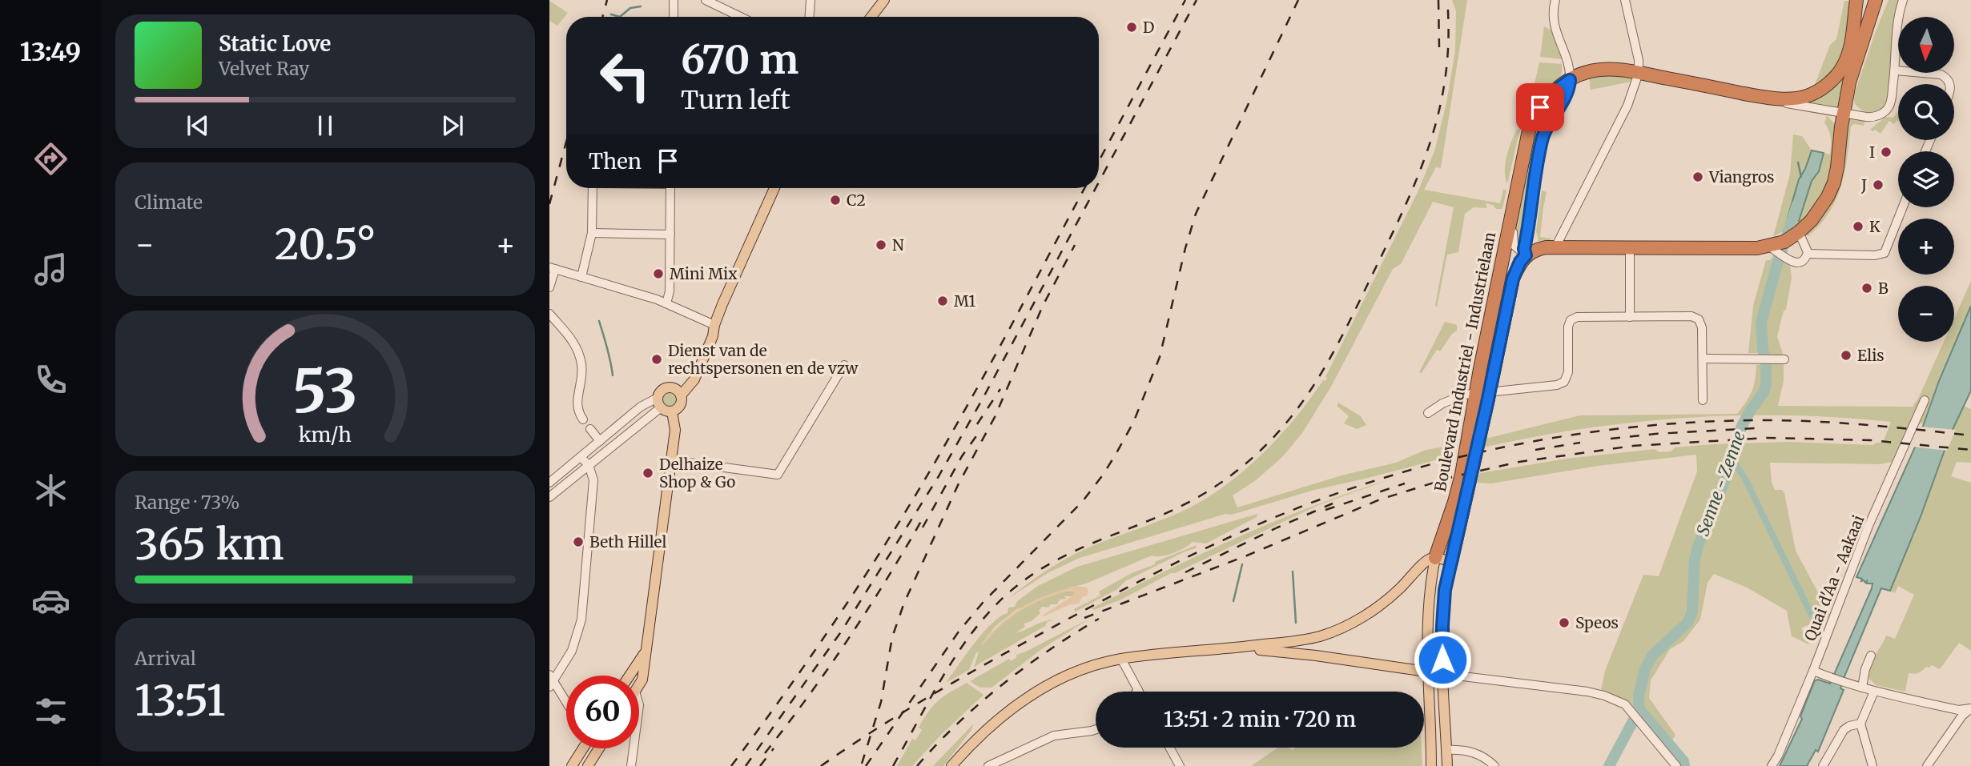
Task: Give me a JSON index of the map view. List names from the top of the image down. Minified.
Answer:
{"streets":{"highway":["Boulevard Industriel - Industrielaan"],"street":["Quai d'Aa - Aakaai"]},"water":["Senne - Zenne"],"places":["D","I","Viangros","J","C2","K","N","Mini Mix","B","M1","Elis","Dienst van de rechtspersonen en de vzw","Delhaize Shop & Go","Beth Hillel","Speos"],"north":"bottom","page":{"tabs":"13:49","map_buttons":["+","−"],"turn":["670 m","Turn left"],"song":["Static Love","Velvet Ray"],"then":"Then","tile":["Climate",["Range · 73%","365 km"],["Arrival","13:51"]],"heat":["−","20.5°","+"],"limit":"60","trip":"13:51 · 2 min · 720 m","gauge":["53","km/h"]}}
